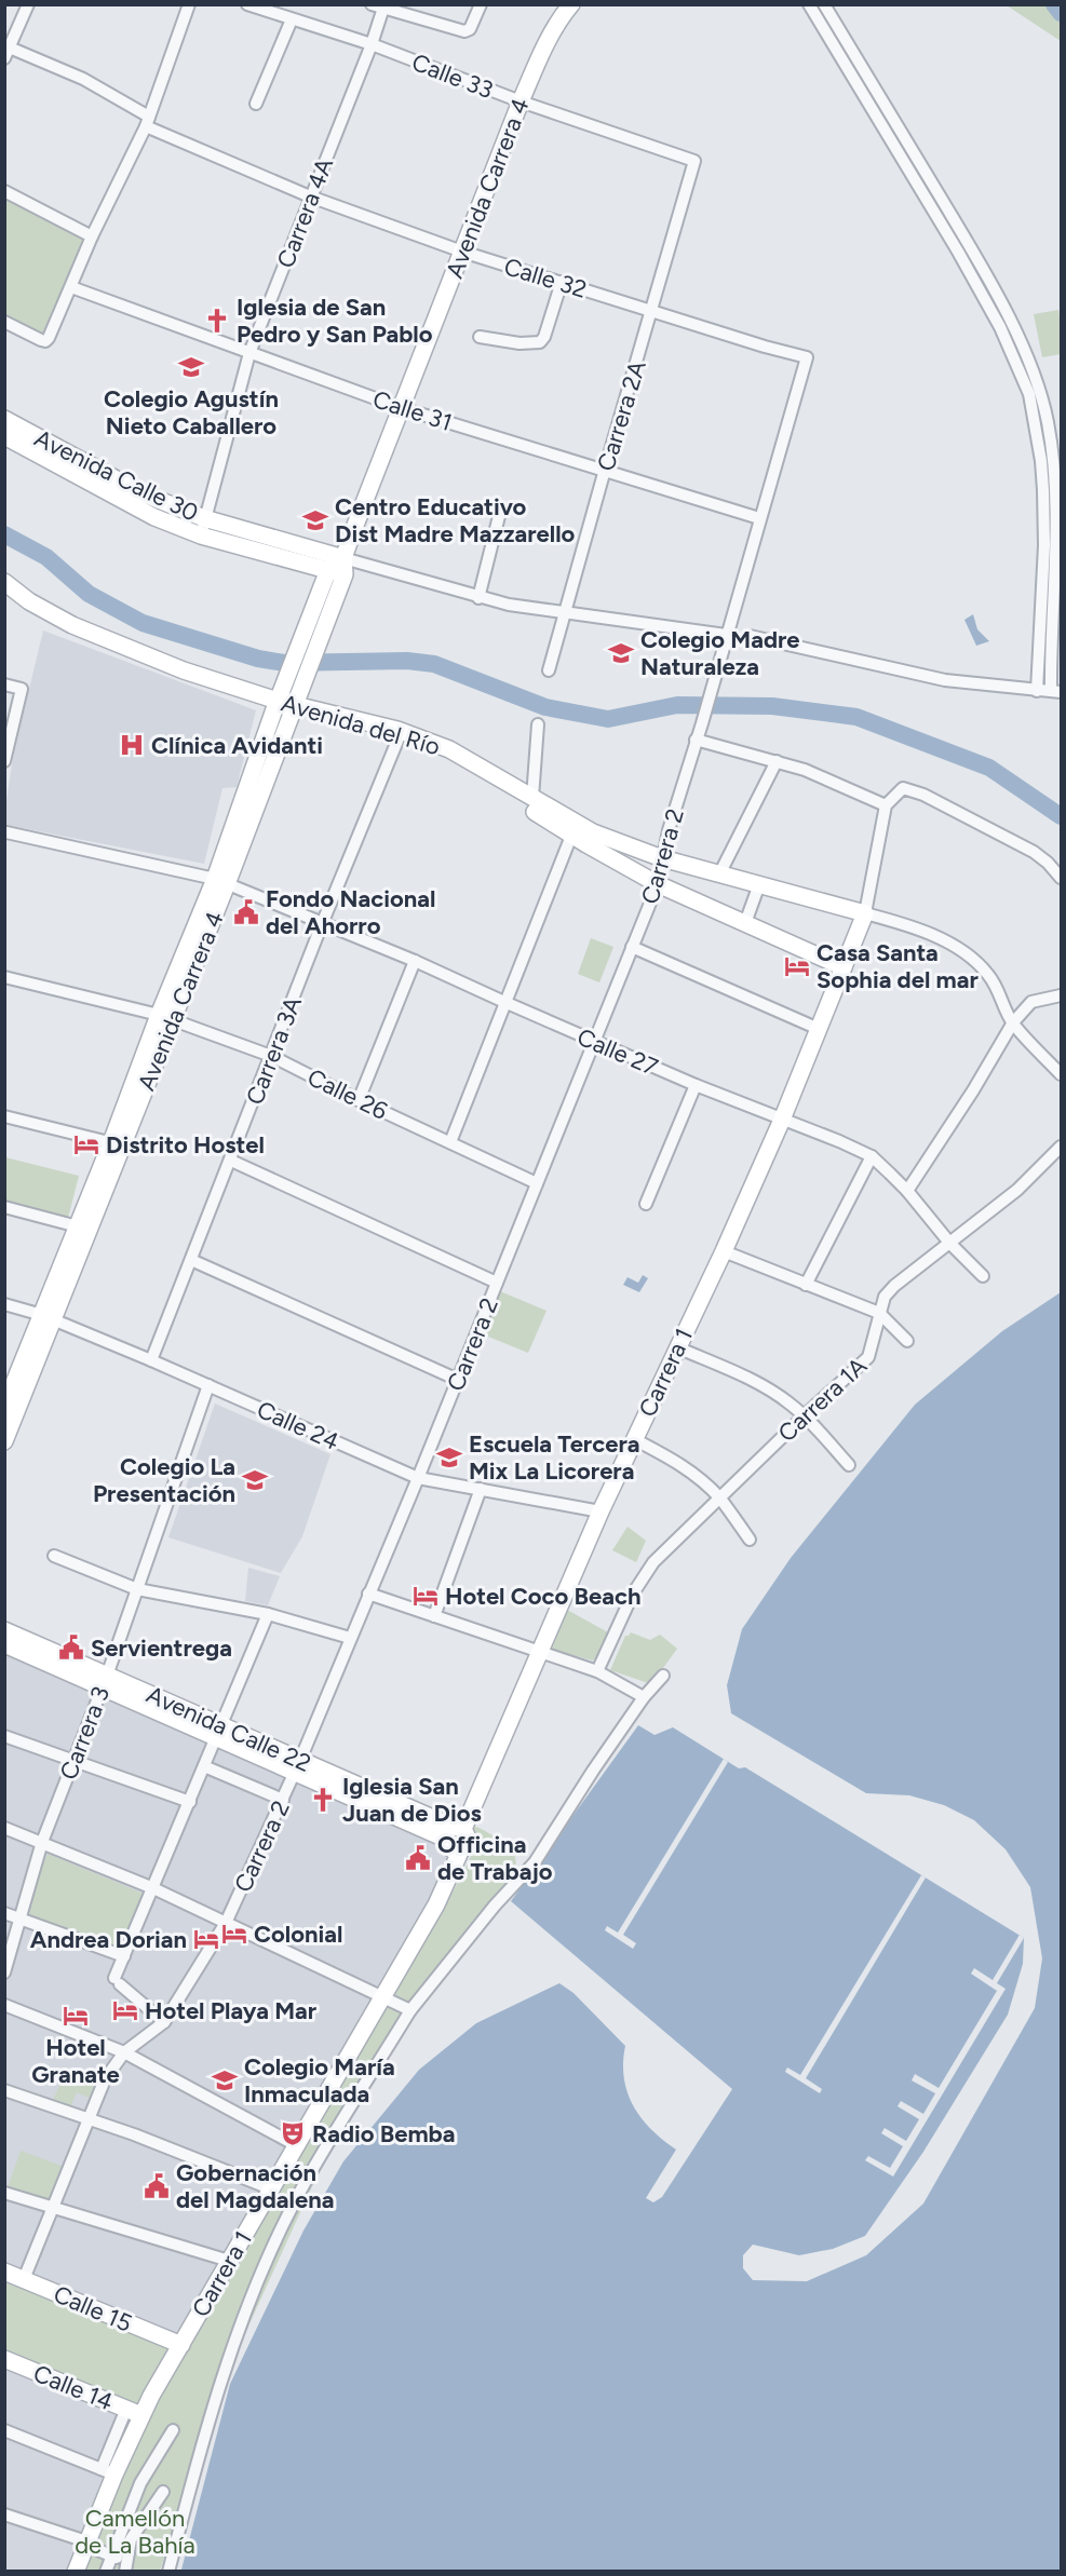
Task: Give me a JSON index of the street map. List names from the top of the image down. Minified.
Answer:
{"streets":{"street":["Calle 33","Avenida Carrera 4","Carrera 4A","Calle 32","Calle 31","Carrera 2A","Avenida Calle 30","Avenida del Río","Carrera 2","Carrera 3A","Calle 27","Calle 26","Carrera 1","Carrera 1A","Calle 24","Avenida Calle 22","Carrera 3","Calle 15","Calle 14"]},"crossings":[["Calle 33","Avenida Carrera 4"],["Calle 33","Carrera 4A"],["Calle 33","Carrera 2A"],["Avenida Carrera 4","Calle 32"],["Avenida Carrera 4","Calle 31"],["Avenida Carrera 4","Avenida Calle 30"],["Avenida Carrera 4","Avenida del Río"],["Avenida Carrera 4","Calle 27"],["Avenida Carrera 4","Calle 26"],["Avenida Carrera 4","Calle 24"],["Carrera 4A","Calle 32"],["Carrera 4A","Calle 31"],["Carrera 4A","Avenida Calle 30"],["Calle 32","Carrera 2A"],["Calle 32","Carrera 2"],["Calle 31","Carrera 2A"],["Calle 31","Carrera 2"],["Avenida del Río","Carrera 2"],["Avenida del Río","Carrera 3A"],["Avenida del Río","Carrera 1"],["Carrera 2","Calle 27"],["Carrera 2","Calle 26"],["Carrera 2","Calle 24"],["Carrera 2","Avenida Calle 22"],["Carrera 2","Calle 15"],["Carrera 3A","Calle 27"],["Carrera 3A","Calle 26"],["Carrera 3A","Calle 24"],["Calle 27","Carrera 1"],["Calle 27","Carrera 1A"],["Carrera 1","Calle 24"],["Carrera 1","Avenida Calle 22"],["Carrera 1","Calle 15"],["Carrera 1","Calle 14"],["Calle 24","Carrera 3"],["Avenida Calle 22","Carrera 3"]],"parks":["Camellón de La Bahía"],"places":{"church":["Iglesia de San Pedro y San Pablo","Iglesia San Juan de Dios"],"school or university":["Colegio Agustín Nieto Caballero","Centro Educativo Dist Madre Mazzarello","Colegio Madre Naturaleza","Escuela Tercera Mix La Licorera","Colegio La Presentación","Colegio María Inmaculada"],"hospital":["Clínica Avidanti"],"public building":["Fondo Nacional del Ahorro","Servientrega","Officina de Trabajo","Gobernación del Magdalena"],"hotel":["Casa Santa Sophia del mar","Distrito Hostel","Hotel Coco Beach","Colonial","Andrea Dorian","Hotel Playa Mar","Hotel Granate"],"theatre":["Radio Bemba"]}}
